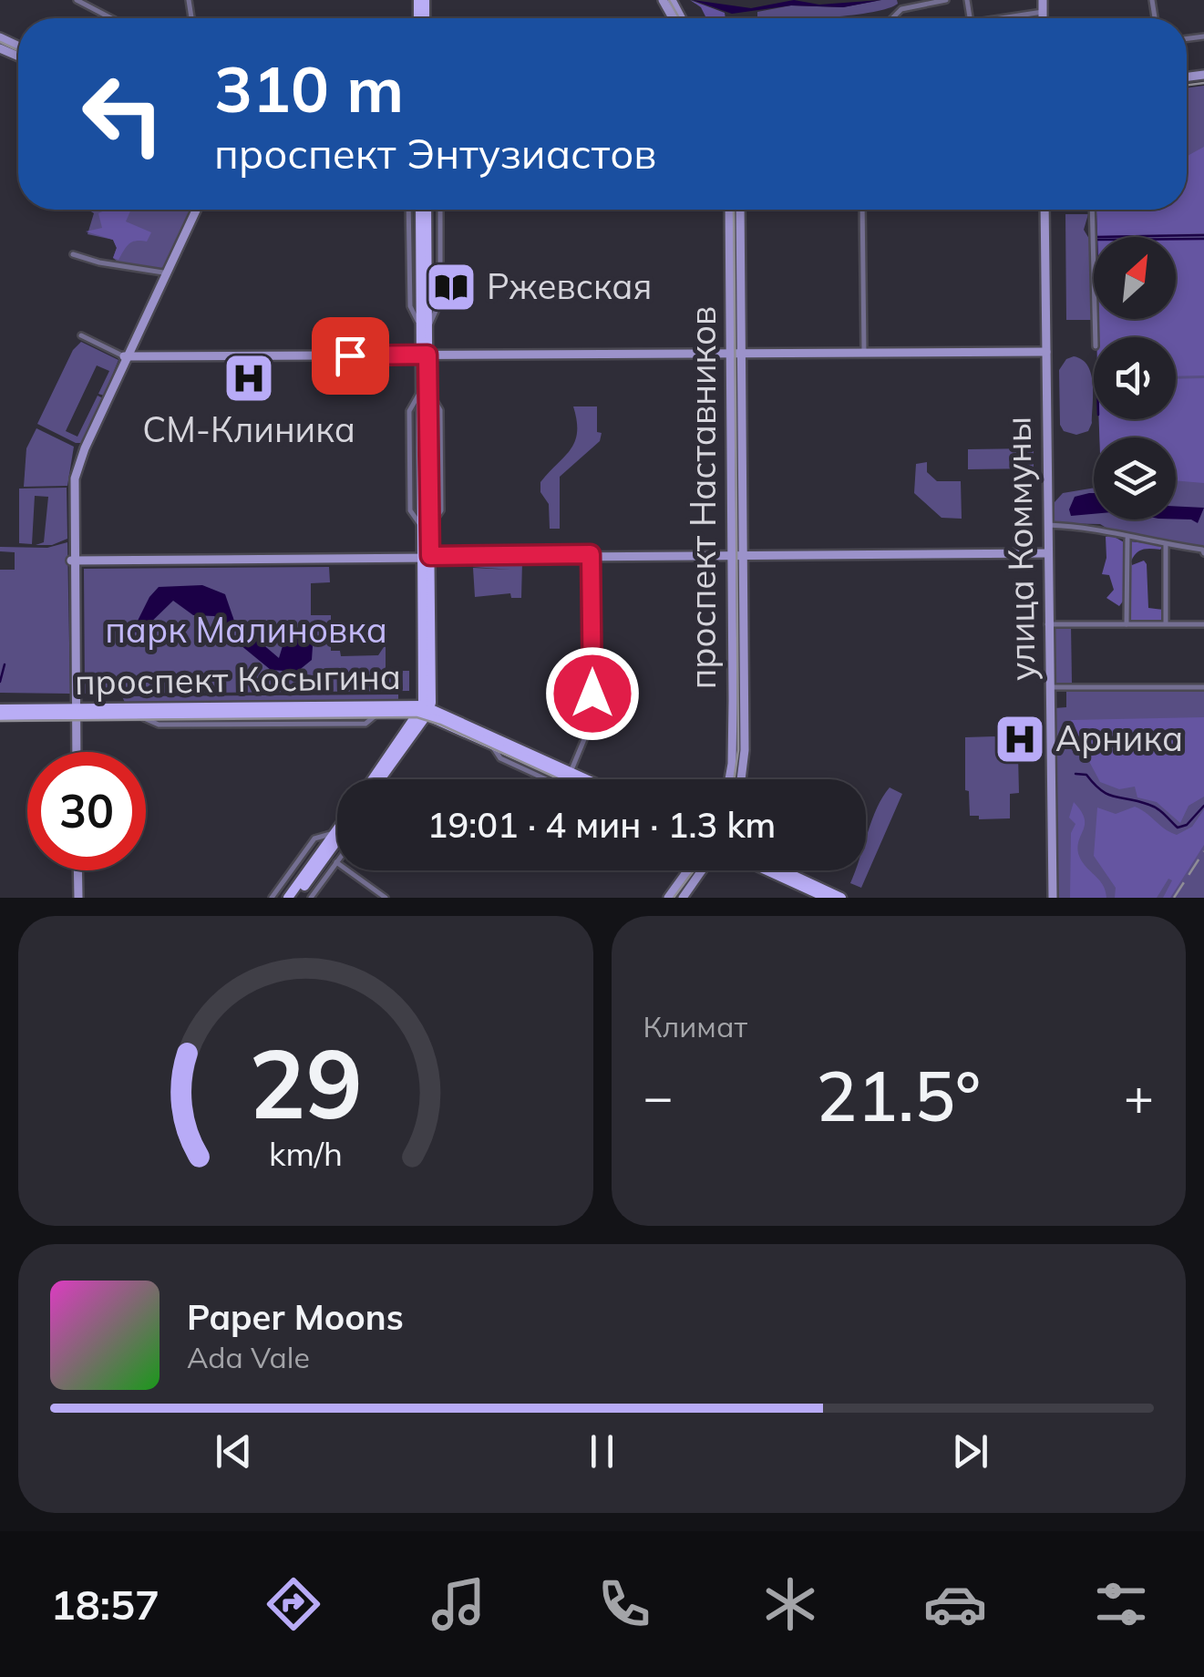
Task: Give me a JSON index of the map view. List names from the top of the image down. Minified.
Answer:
{"streets":{"main road":["проспект Наставников","улица Коммуны","проспект Косыгина"]},"parks":["парк Малиновка"],"places":{"library":["Ржевская"],"hospital":["СМ-Клиника","Арника"]},"north":"top right","page":{"turn":["310 m","проспект Энтузиастов"],"limit":"30","trip":"19:01 · 4 мин · 1.3 km","tile":"Климат","heat":["−","21.5°","+"],"song":["Paper Moons","Ada Vale"],"tabs":"18:57","gauge":["29","km/h"]}}
